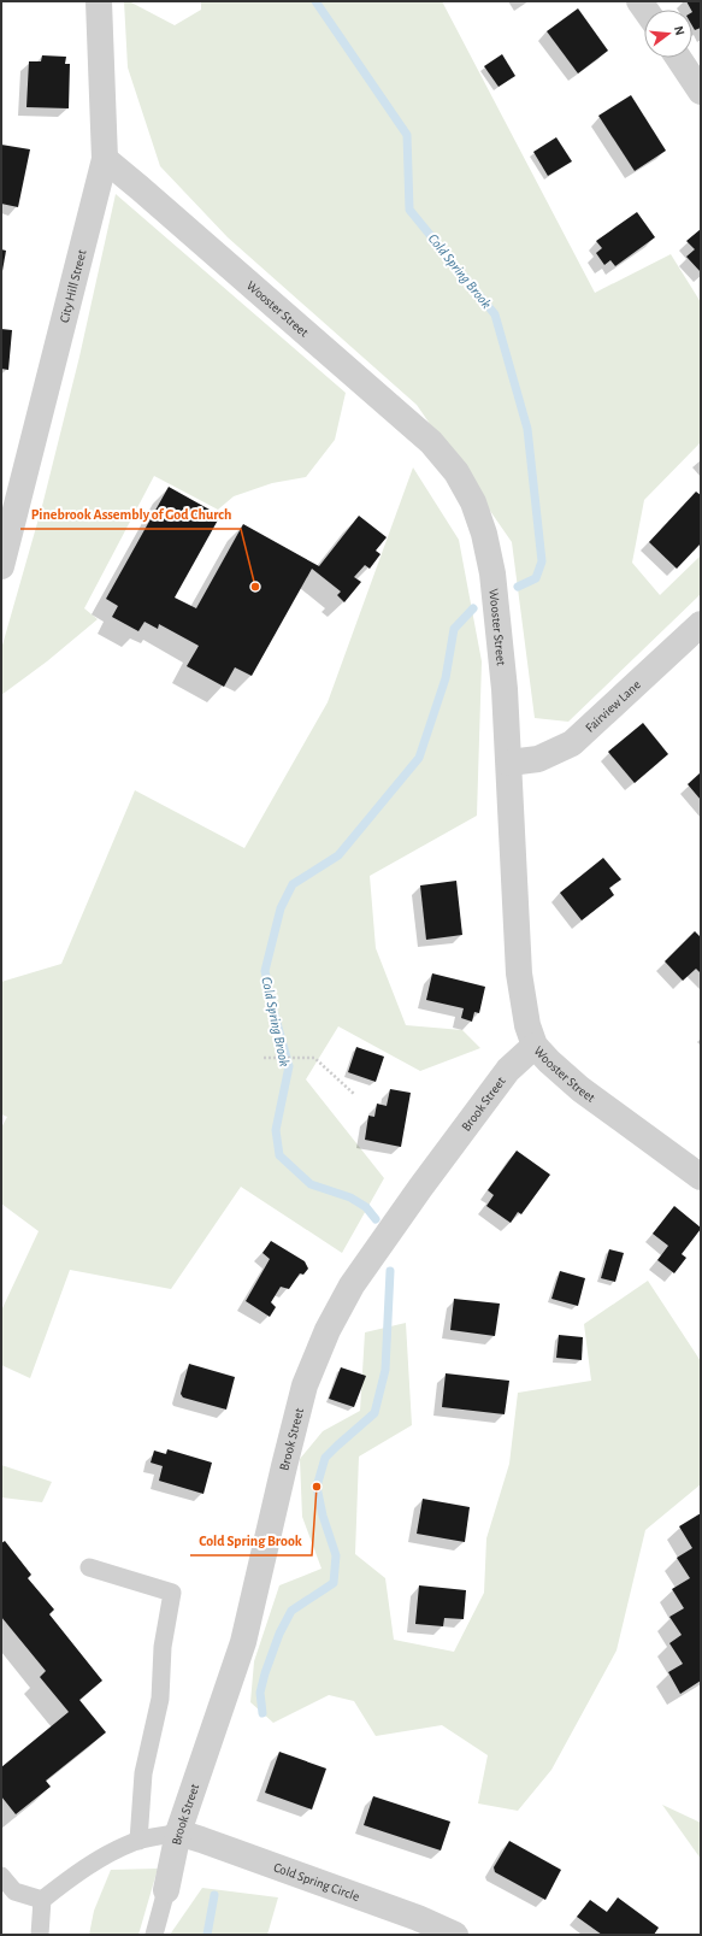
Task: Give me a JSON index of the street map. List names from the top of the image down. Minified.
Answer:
{"streets":{"street":["City Hill Street","Wooster Street","Fairview Lane","Brook Street","Cold Spring Circle"]},"crossings":[["City Hill Street","Wooster Street"],["Wooster Street","Fairview Lane"],["Wooster Street","Brook Street"],["Brook Street","Cold Spring Circle"]],"water":["Cold Spring Brook"],"places":["Pinebrook Assembly of God Church","Cold Spring Brook"],"north":"right"}
